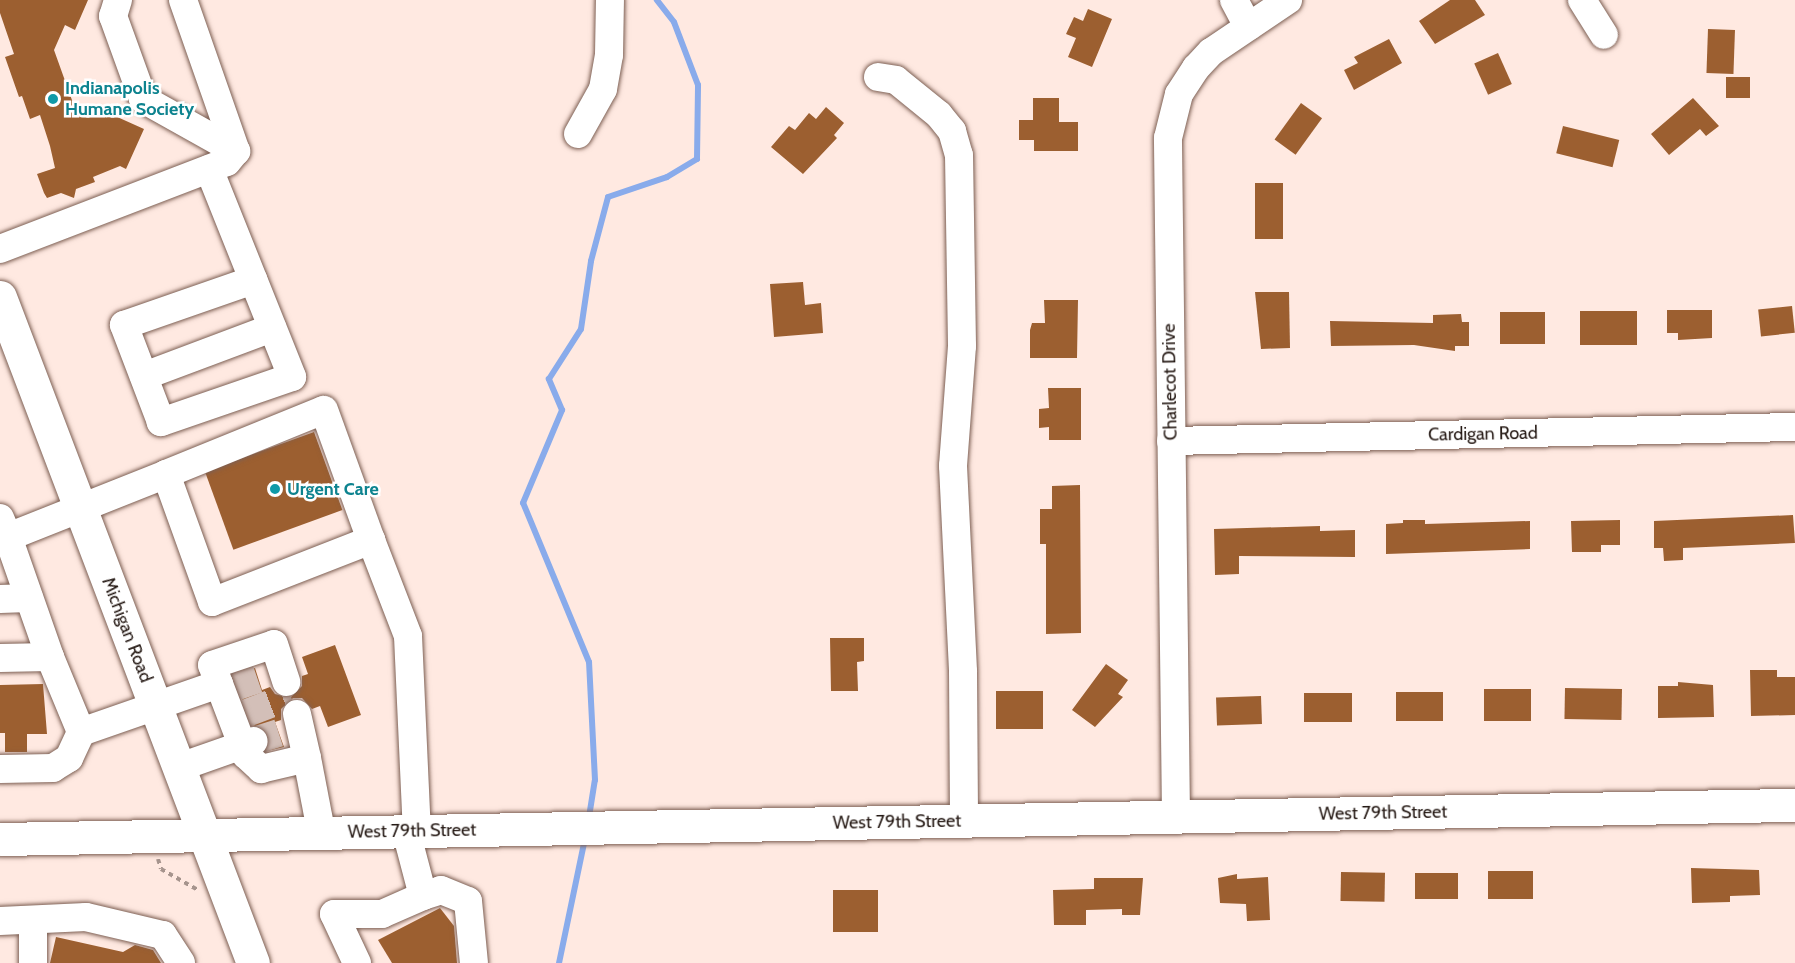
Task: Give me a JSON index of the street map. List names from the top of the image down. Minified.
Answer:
{"streets":{"main road":["Michigan Road","West 79th Street"],"street":["Charlecot Drive","Cardigan Road"]},"crossings":[["Charlecot Drive","Cardigan Road"],["Charlecot Drive","West 79th Street"],["Michigan Road","West 79th Street"]],"places":["Indianapolis Humane Society","Urgent Care"]}
